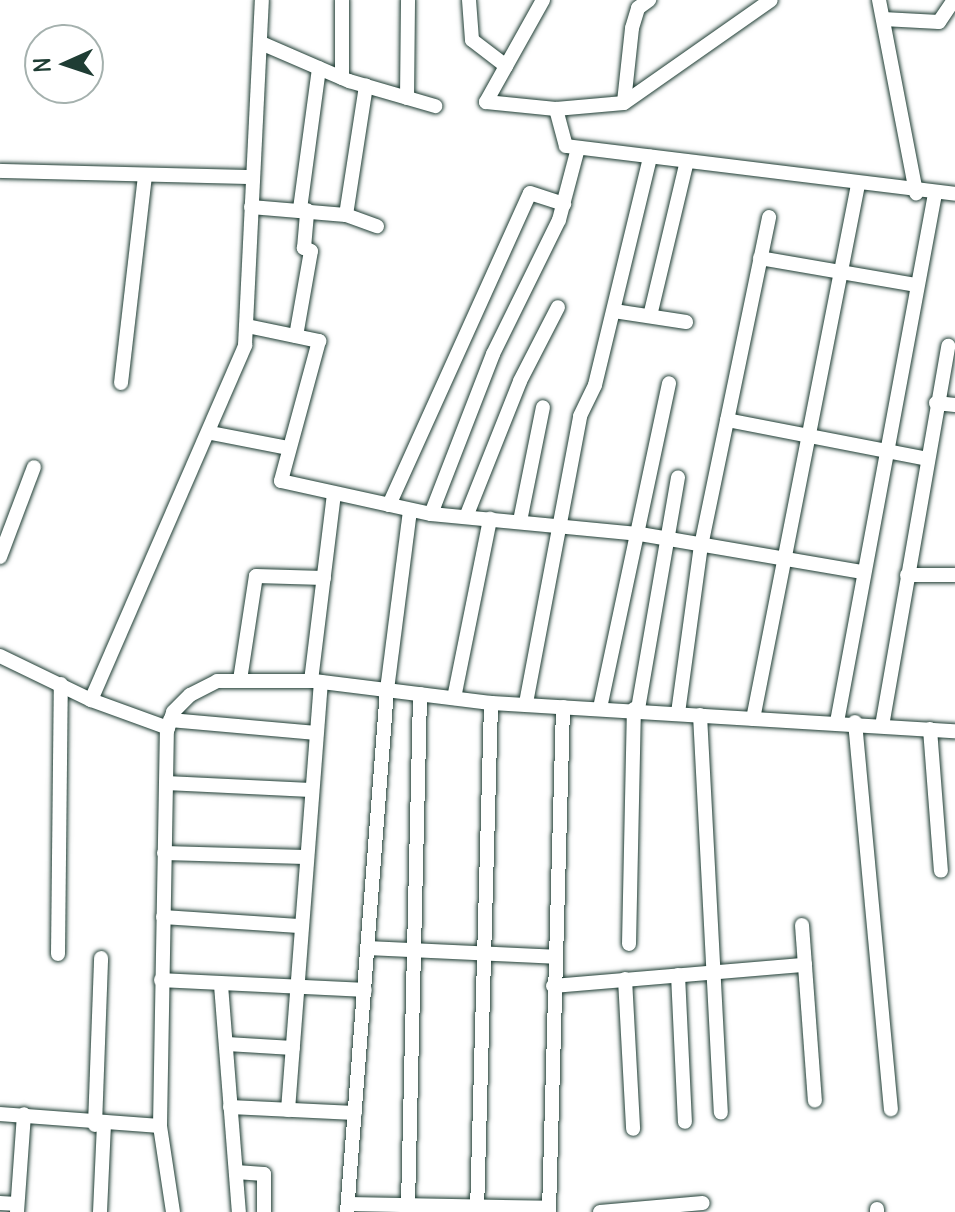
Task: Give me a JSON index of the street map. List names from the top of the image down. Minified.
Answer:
{"north":"left"}
